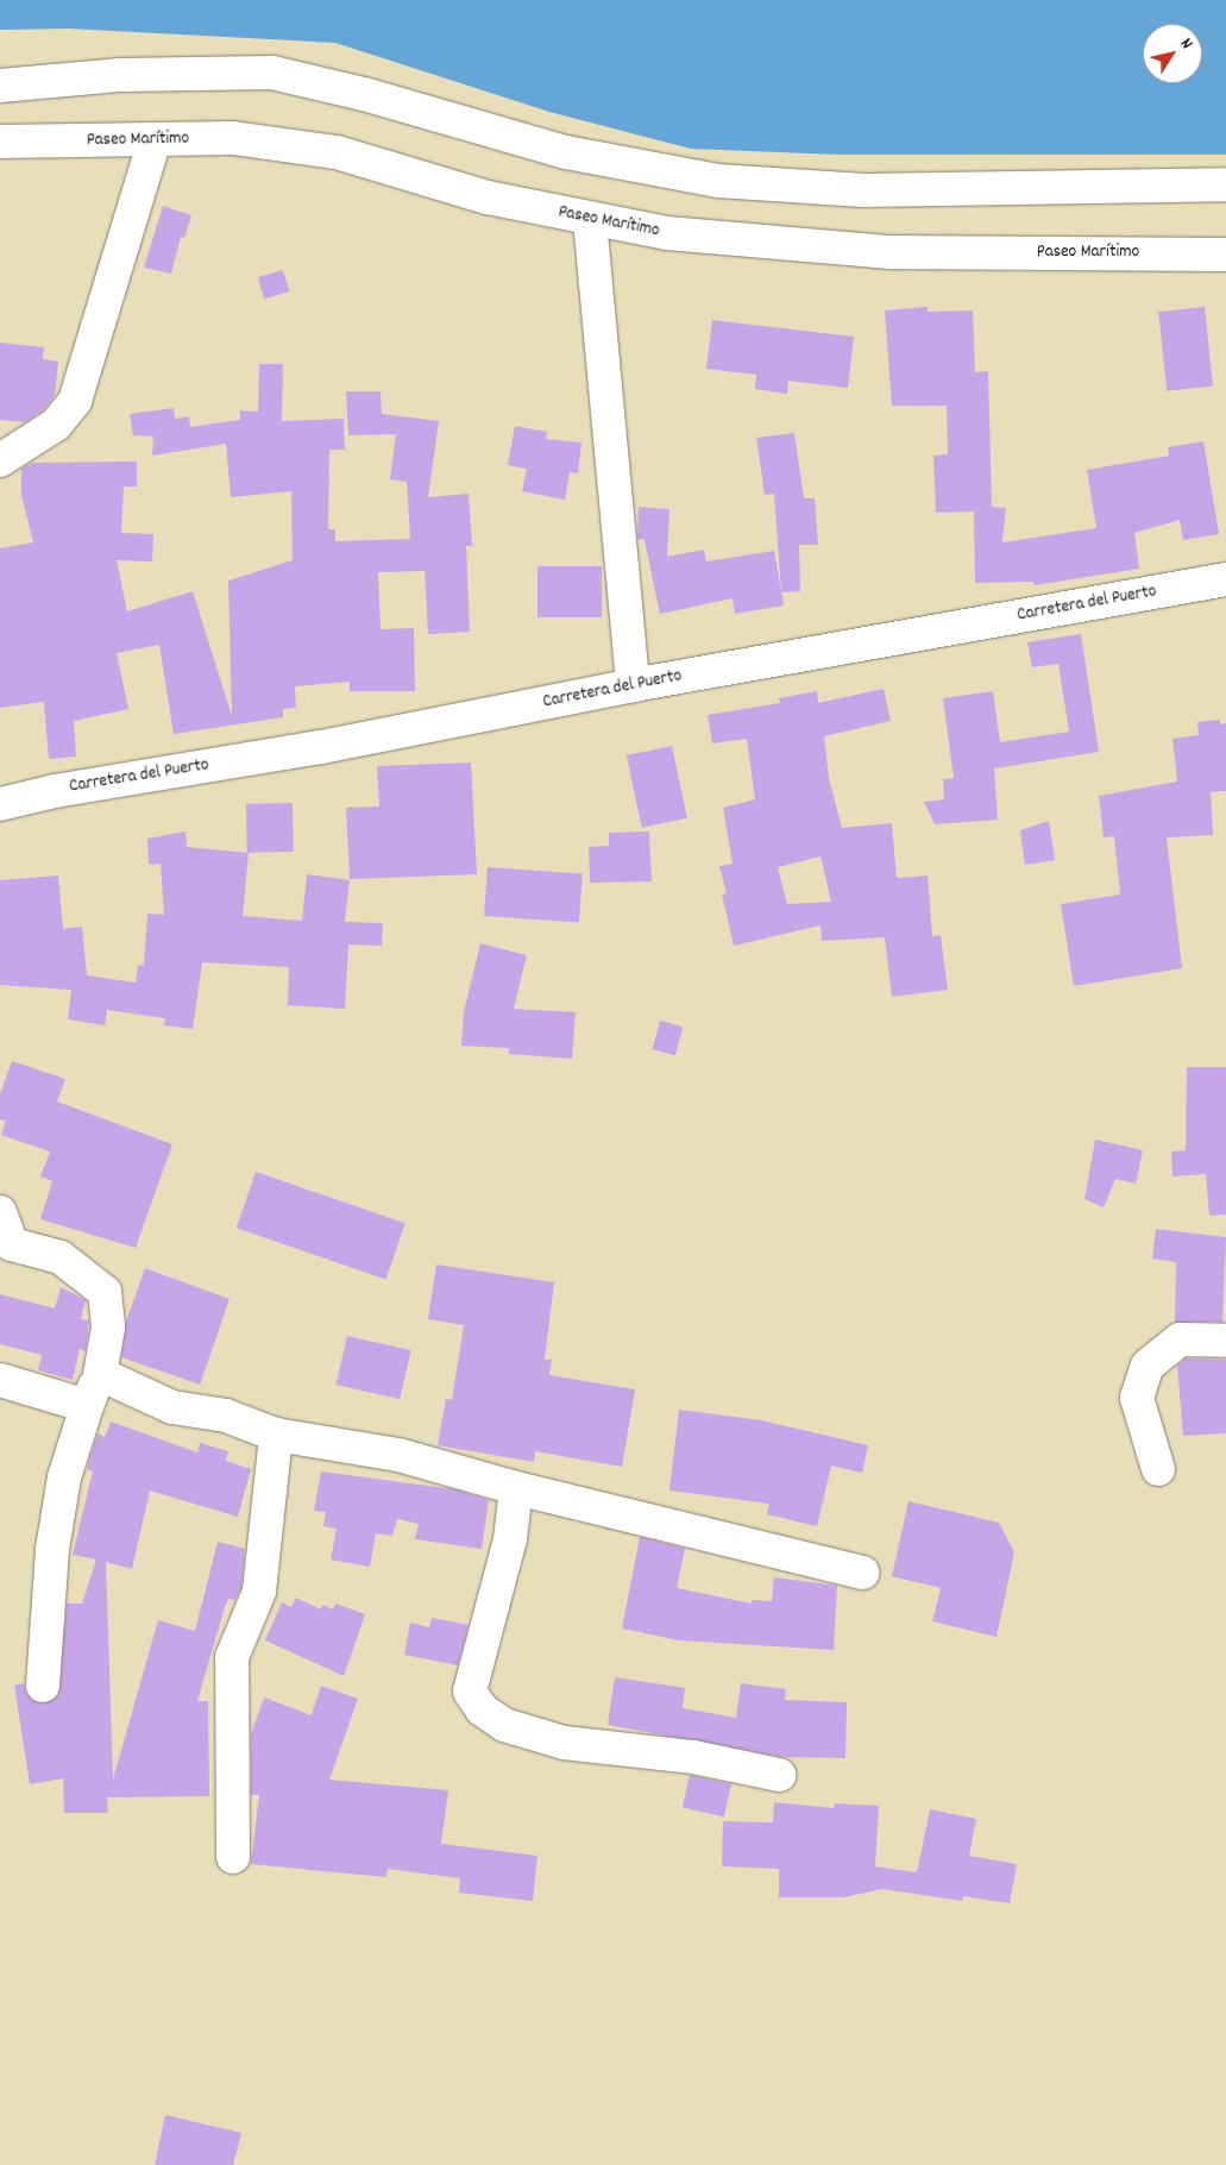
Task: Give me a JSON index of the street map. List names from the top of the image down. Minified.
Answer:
{"streets":{"street":["Paseo Marítimo","Carretera del Puerto"]},"north":"top right"}
